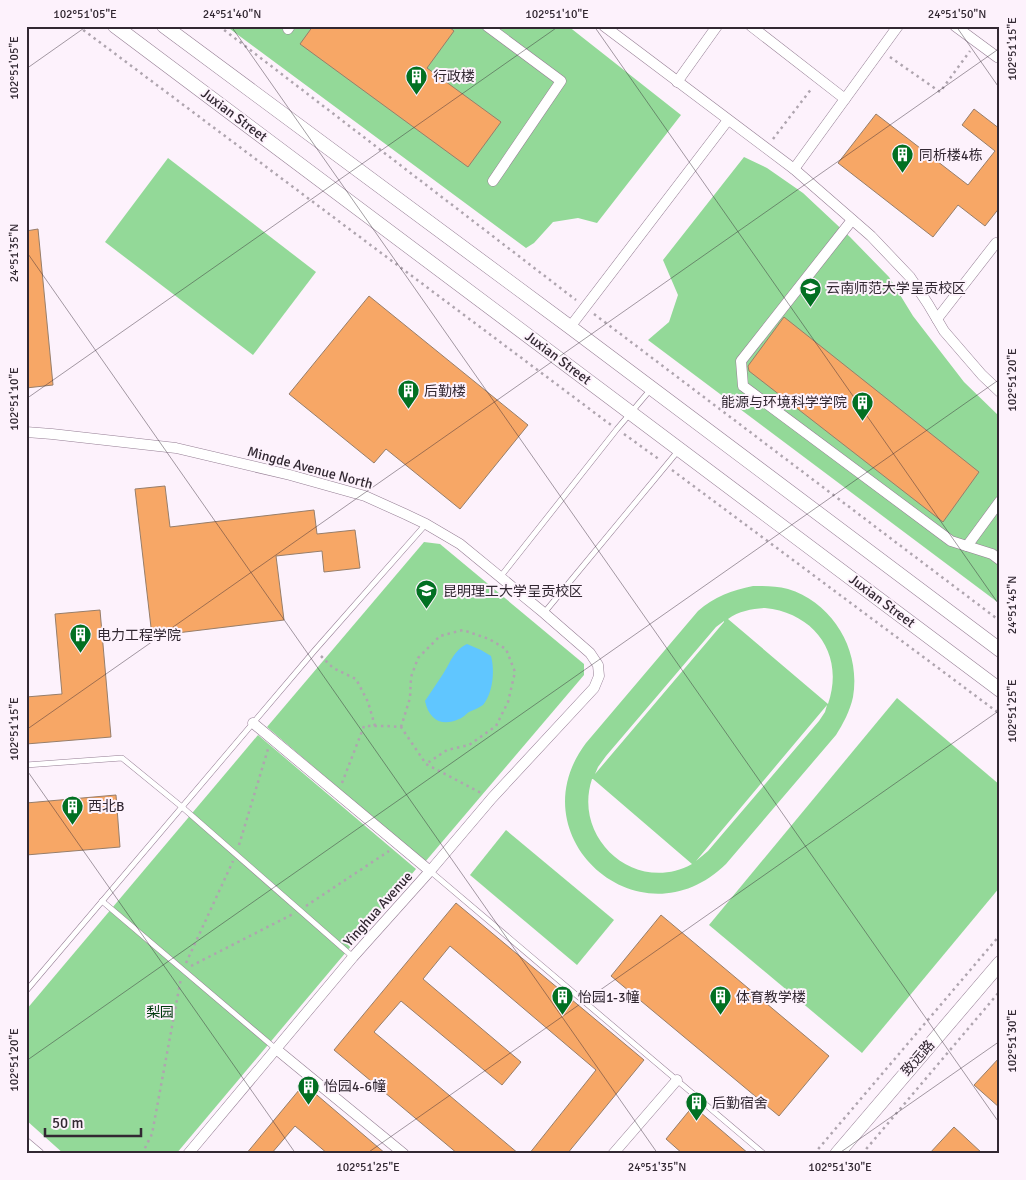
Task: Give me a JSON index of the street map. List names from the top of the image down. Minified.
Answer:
{"streets":{"main road":["Juxian Street","致远路"],"street":["Mingde Avenue North","Yinghua Avenue"]},"crossings":[["Mingde Avenue North","Yinghua Avenue"]],"parks":["梨园"],"places":{"building":["行政楼","同析楼4栋","后勤楼","能源与环境科学学院","电力工程学院","西北B","怡园1-3幢","体育教学楼","怡园4-6幢","后勤宿舍"],"school or university":["云南师范大学呈贡校区","昆明理工大学呈贡校区"]},"scale_bar":"50 m","coordinates":["102°51'05\"E","24°51'40\"N","102°51'10\"E","24°51'50\"N","102°51'15\"E","24°51'35\"N","102°51'20\"E","24°51'45\"N","102°51'25\"E","102°51'30\"E"]}
